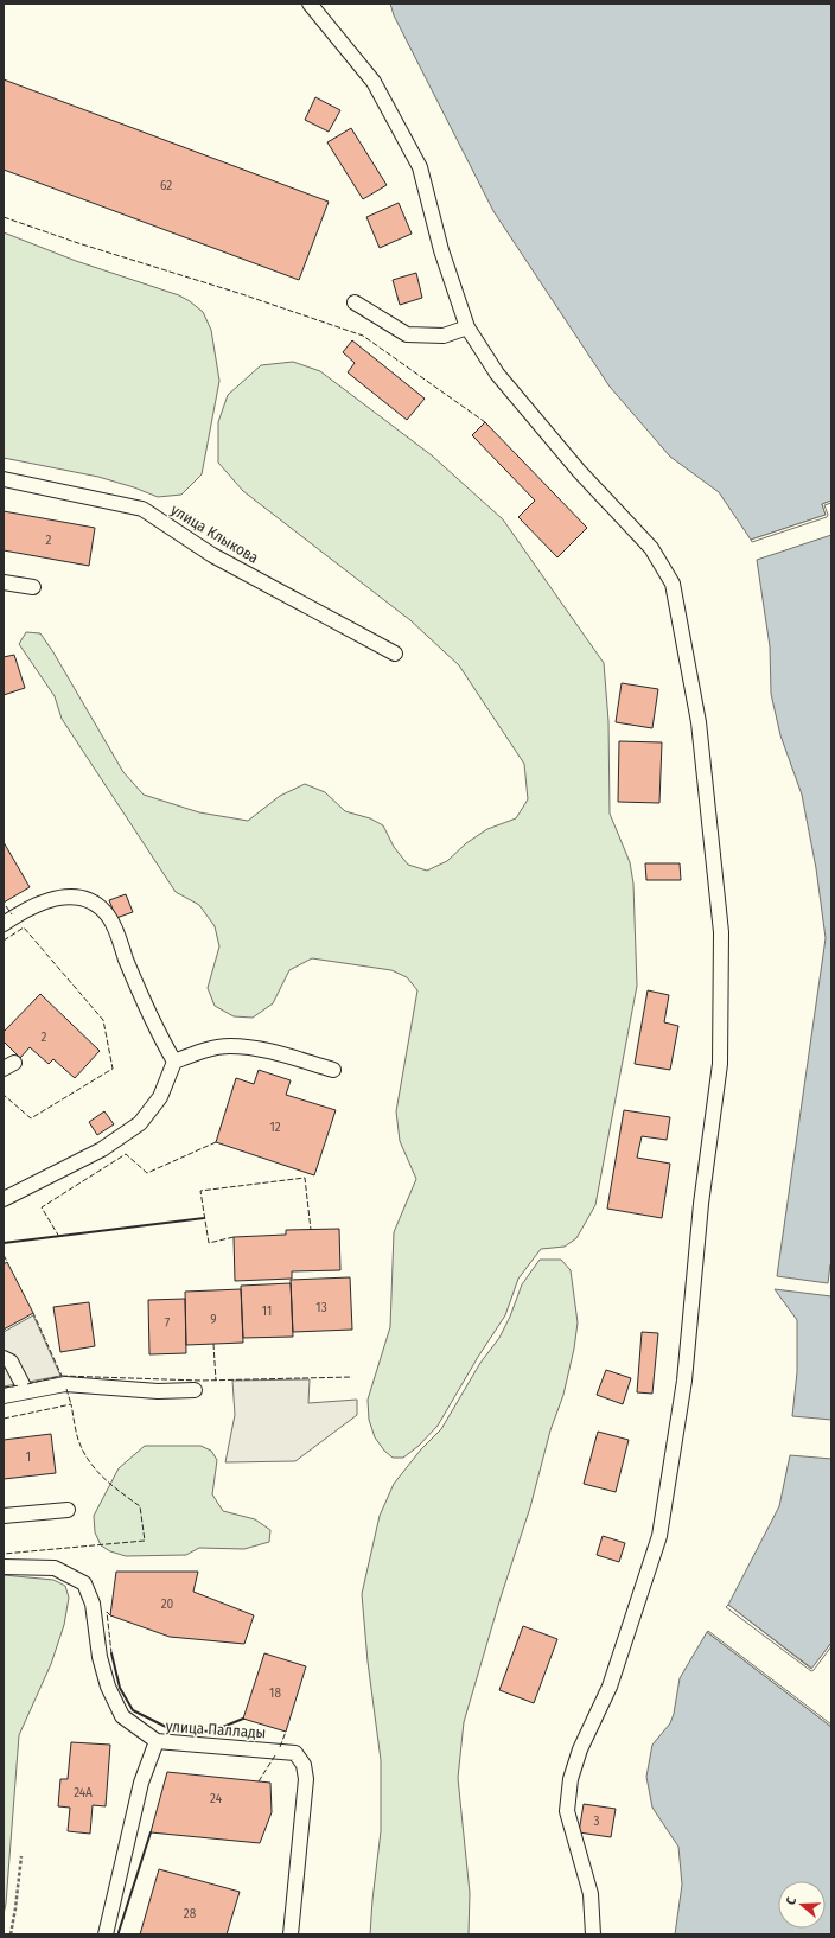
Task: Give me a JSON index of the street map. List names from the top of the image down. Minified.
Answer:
{"streets":{"lane":["улица Клыкова","улица Паллады"]},"house_numbers":["62","2","2","12","13","11","9","7","1","20","18","24А","24","3","28"],"north":"left"}
